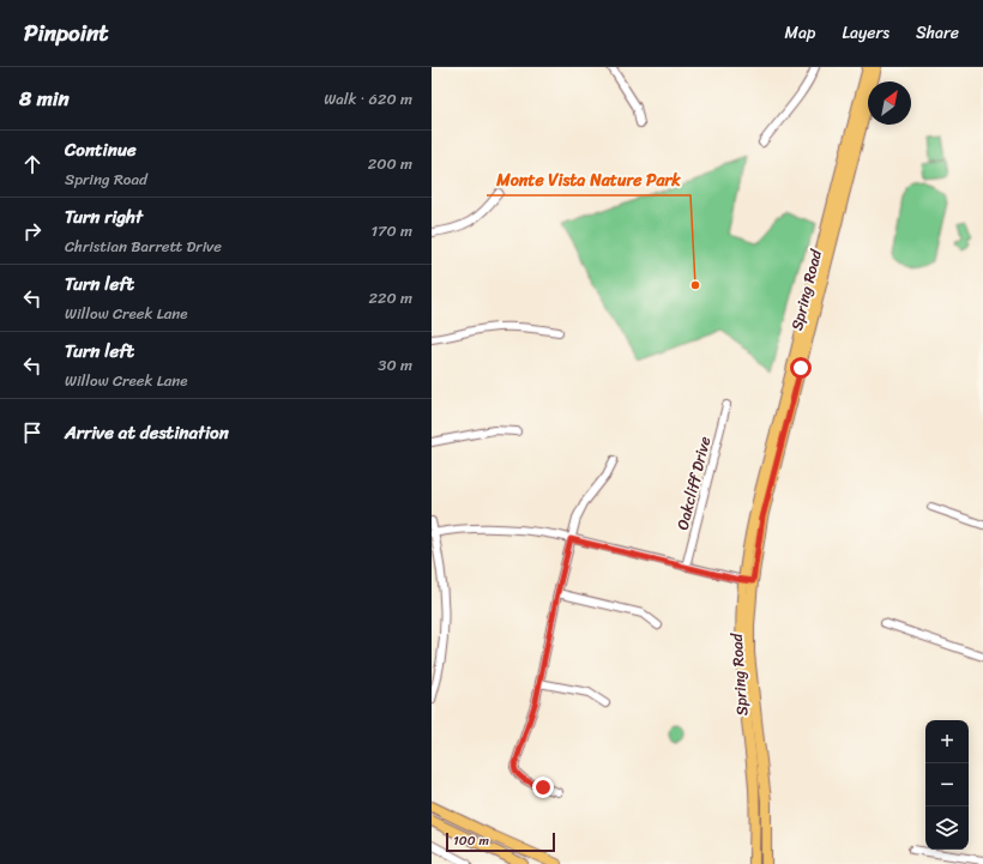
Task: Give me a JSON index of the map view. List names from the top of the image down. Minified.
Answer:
{"streets":{"main road":["Spring Road"],"street":["Oakcliff Drive"]},"places":["Monte Vista Nature Park"],"scale_bar":"100 m","north":"top right","page":{"header":"Pinpoint","nav":["Map","Layers","Share"],"heading":["8 min","Walk · 620 m"],"list":[["Continue","Spring Road","200 m"],["Turn right","Christian Barrett Drive","170 m"],["Turn left","Willow Creek Lane","220 m"],["Turn left","Willow Creek Lane","30 m"],"Arrive at destination"],"map_buttons":["+","−"],"scale":"100 m"}}
